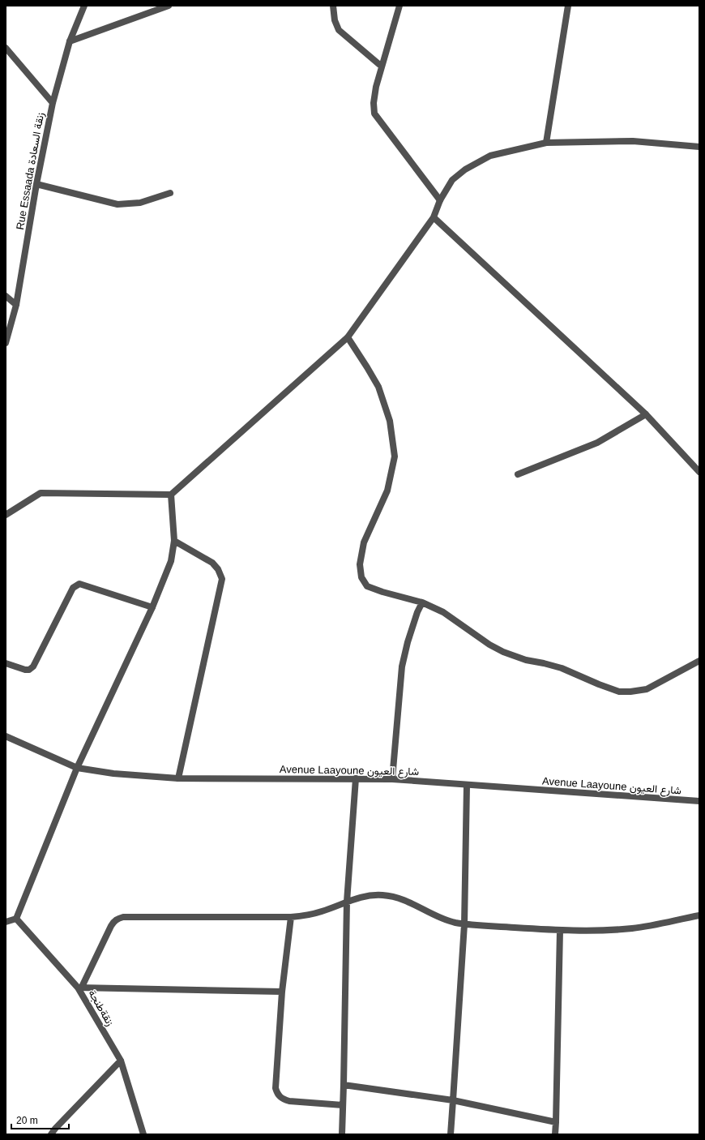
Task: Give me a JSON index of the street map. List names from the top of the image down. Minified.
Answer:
{"streets":{"street":["Rue Essaada زنقة السعادة","Avenue Laayoune شارع العيون","زنقةطنجة"]},"scale_bar":"20 m"}
